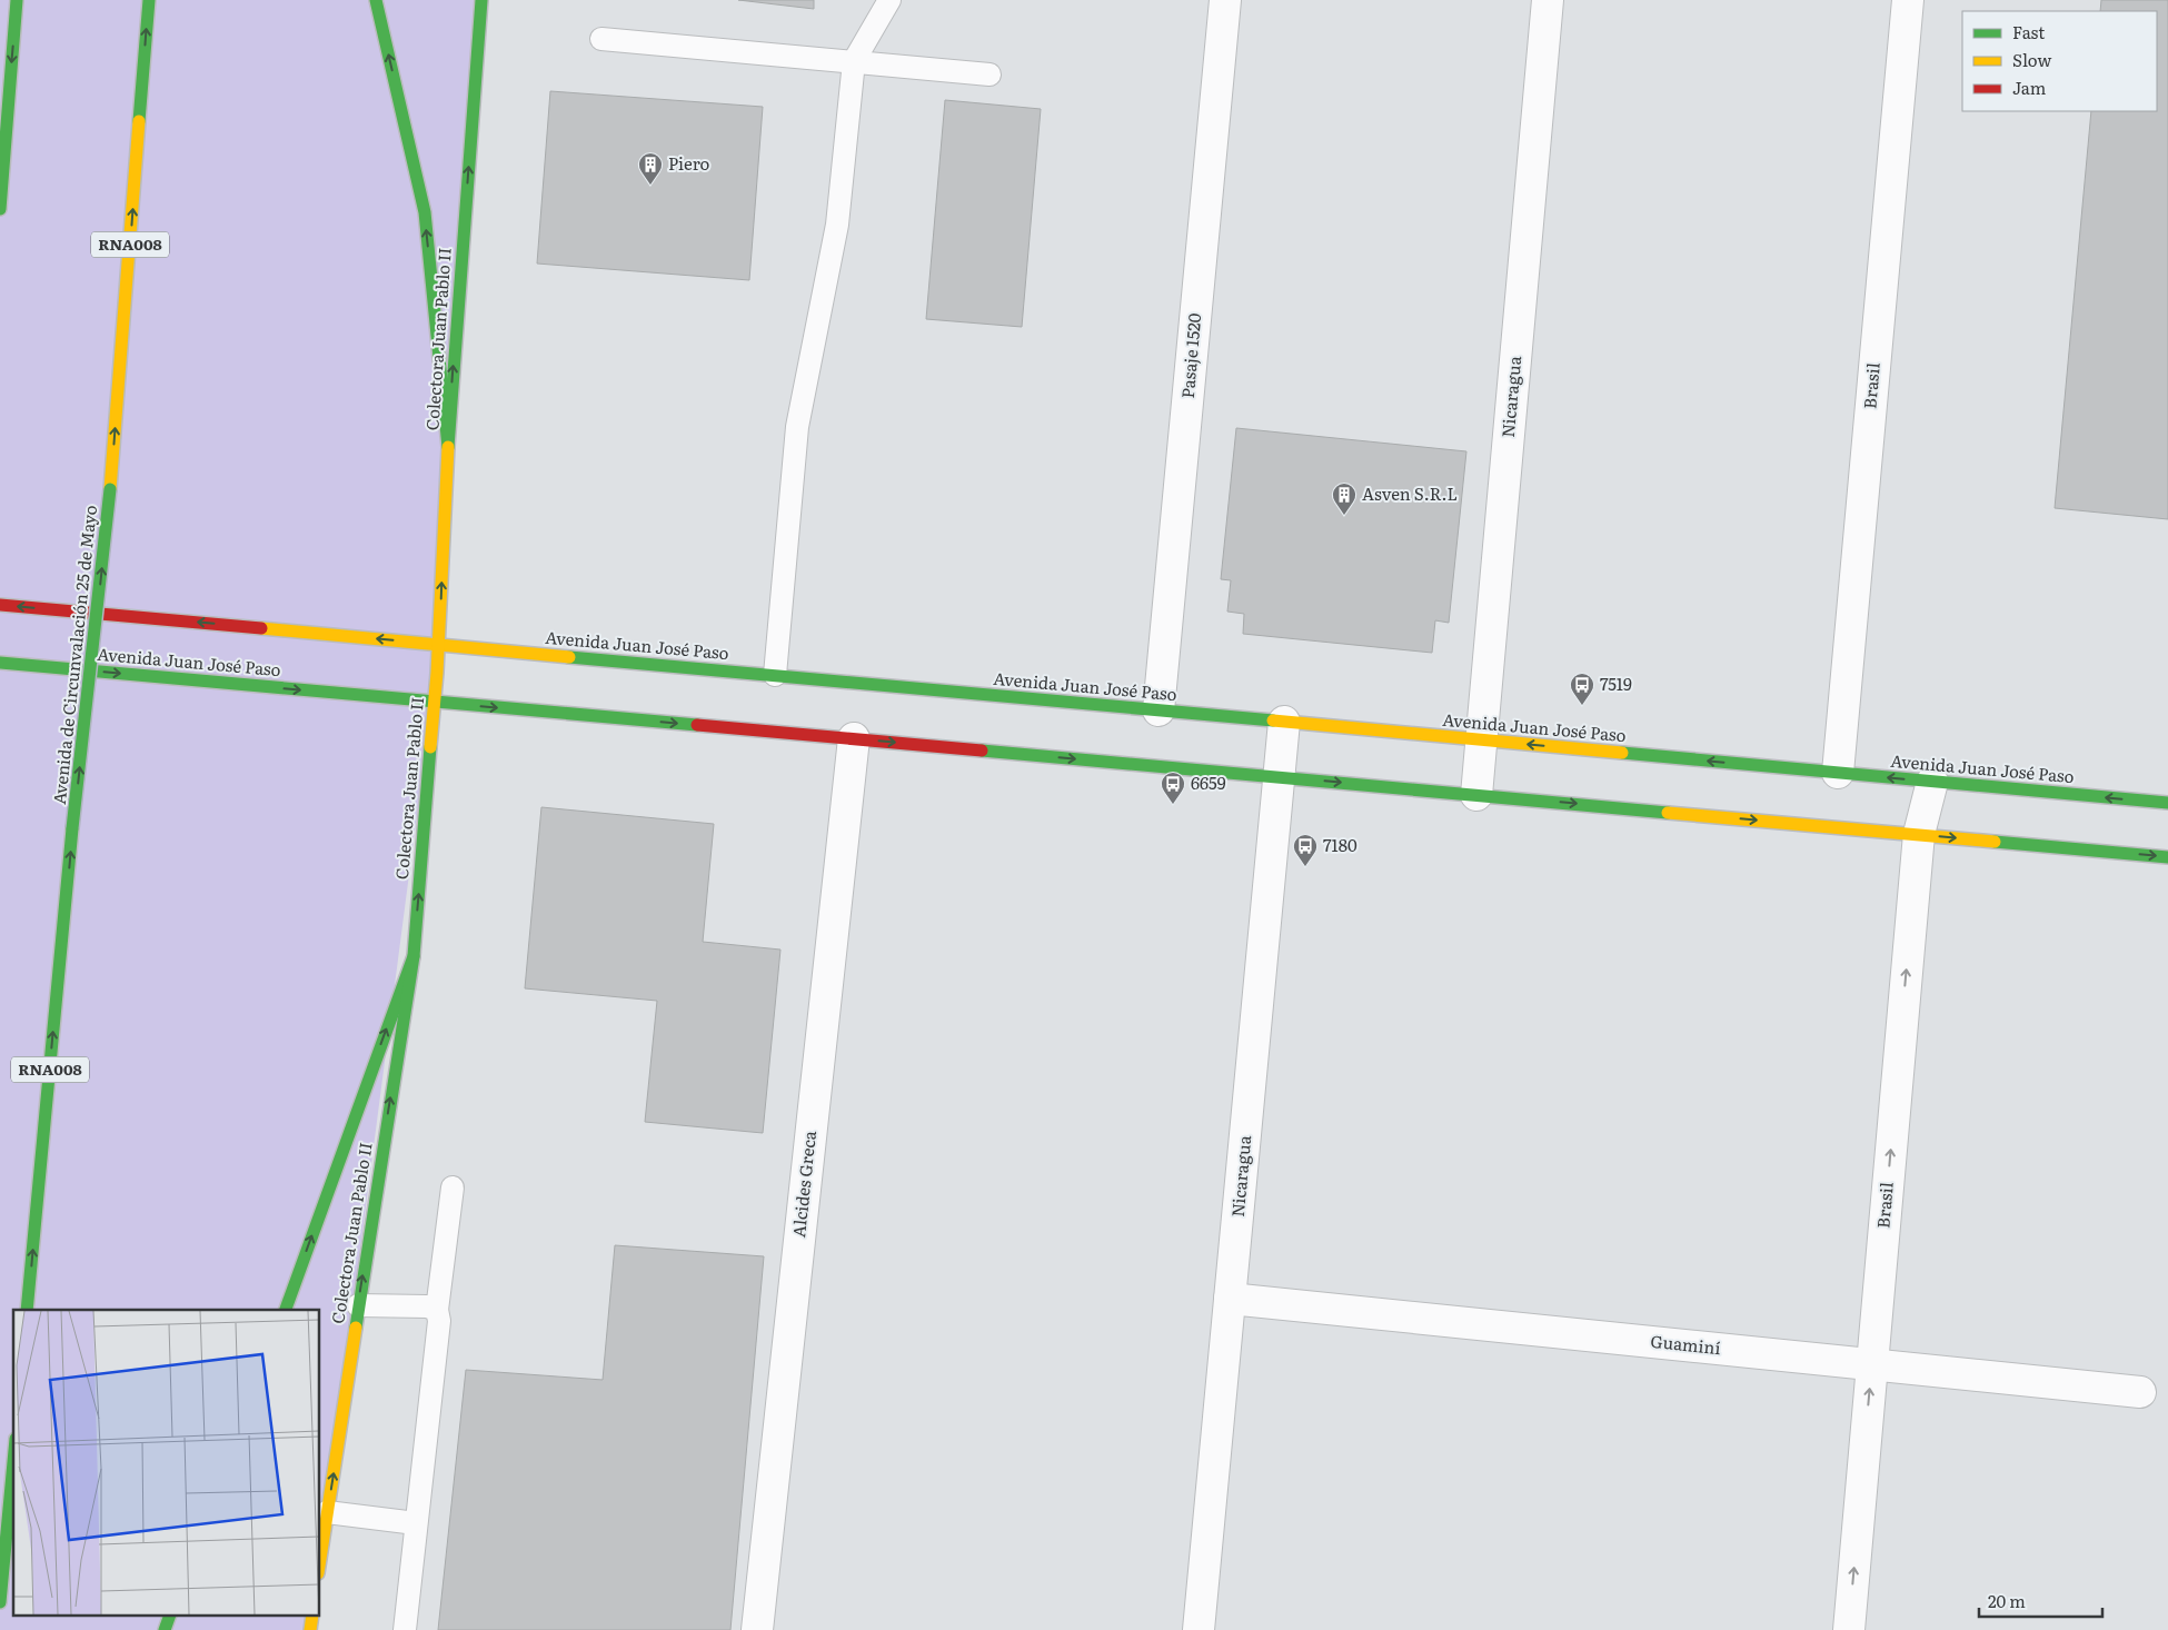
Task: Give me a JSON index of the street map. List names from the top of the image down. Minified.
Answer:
{"streets":{"main road":["RNA008","Colectora Juan Pablo II","Avenida Juan José Paso","Avenida de Circunvalación 25 de Mayo"],"street":["Pasaje 1520","Brasil","Nicaragua","Alcides Greca","Guaminí"]},"crossings":[["Colectora Juan Pablo II","Avenida Juan José Paso"],["Pasaje 1520","Avenida Juan José Paso"],["Brasil","Avenida Juan José Paso"],["Brasil","Guaminí"],["Nicaragua","Avenida Juan José Paso"],["Nicaragua","Guaminí"],["Avenida Juan José Paso","Alcides Greca"]],"one_way":["Brasil","Avenida de Circunvalación 25 de Mayo"],"places":{"building":["Piero","Asven S.R.L"],"bus stop":["7519","6659","7180"]},"legend":["Fast","Slow","Jam"],"scale_bar":"20 m"}
